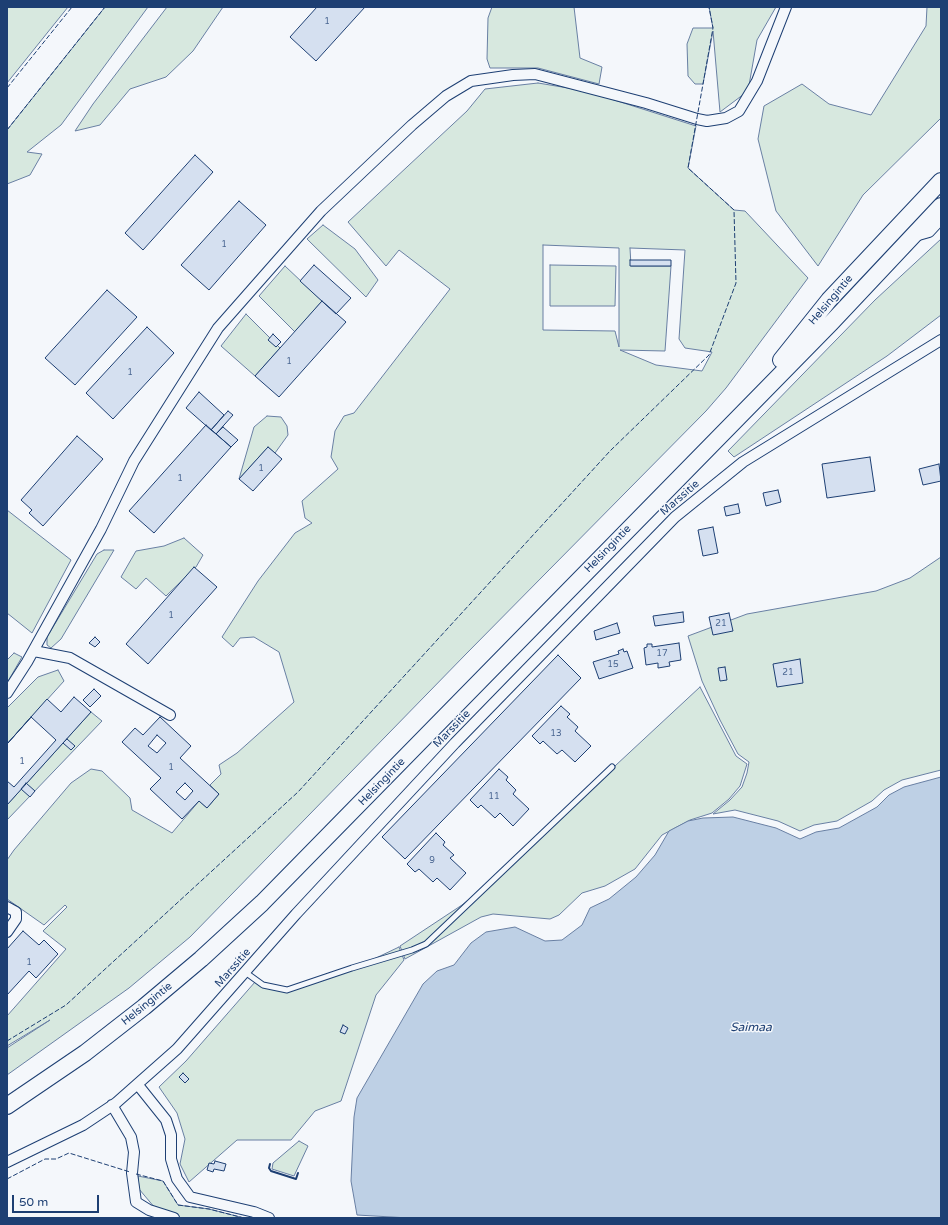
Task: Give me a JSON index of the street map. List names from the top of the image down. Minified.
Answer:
{"streets":{"main road":["Helsingintie"],"street":["Marssitie"]},"water":["Saimaa"],"house_numbers":["1","1","1","1","1","1","1","21","17","15","21","13","1","1","11","9","1"],"scale_bar":"50 m"}
